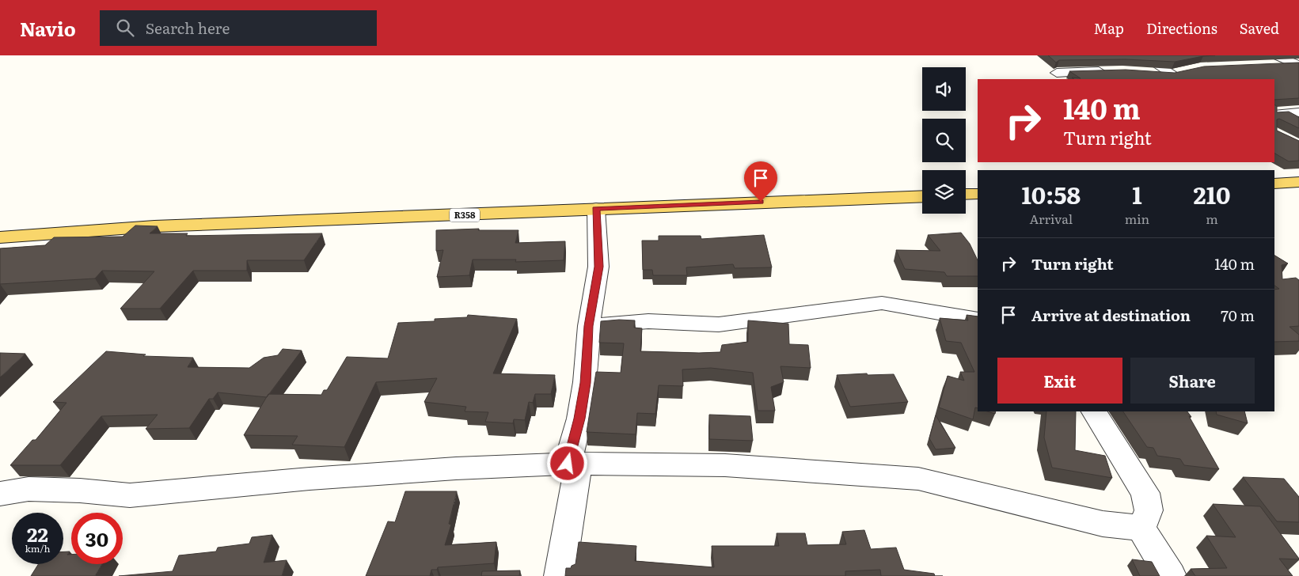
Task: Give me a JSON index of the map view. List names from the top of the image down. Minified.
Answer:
{"streets":{"main road":["R358"]},"page":{"header":"Navio","search":"Search here","nav":["Map","Directions","Saved"],"turn":["140 m","Turn right"],"eta":["10:58","Arrival","1","min","210","m"],"list":[{"name":"Turn right","value":"140 m"},{"name":"Arrive at destination","value":"70 m"}],"buttons":["Exit","Share"],"speed":"22 km/h","limit":"30"}}
